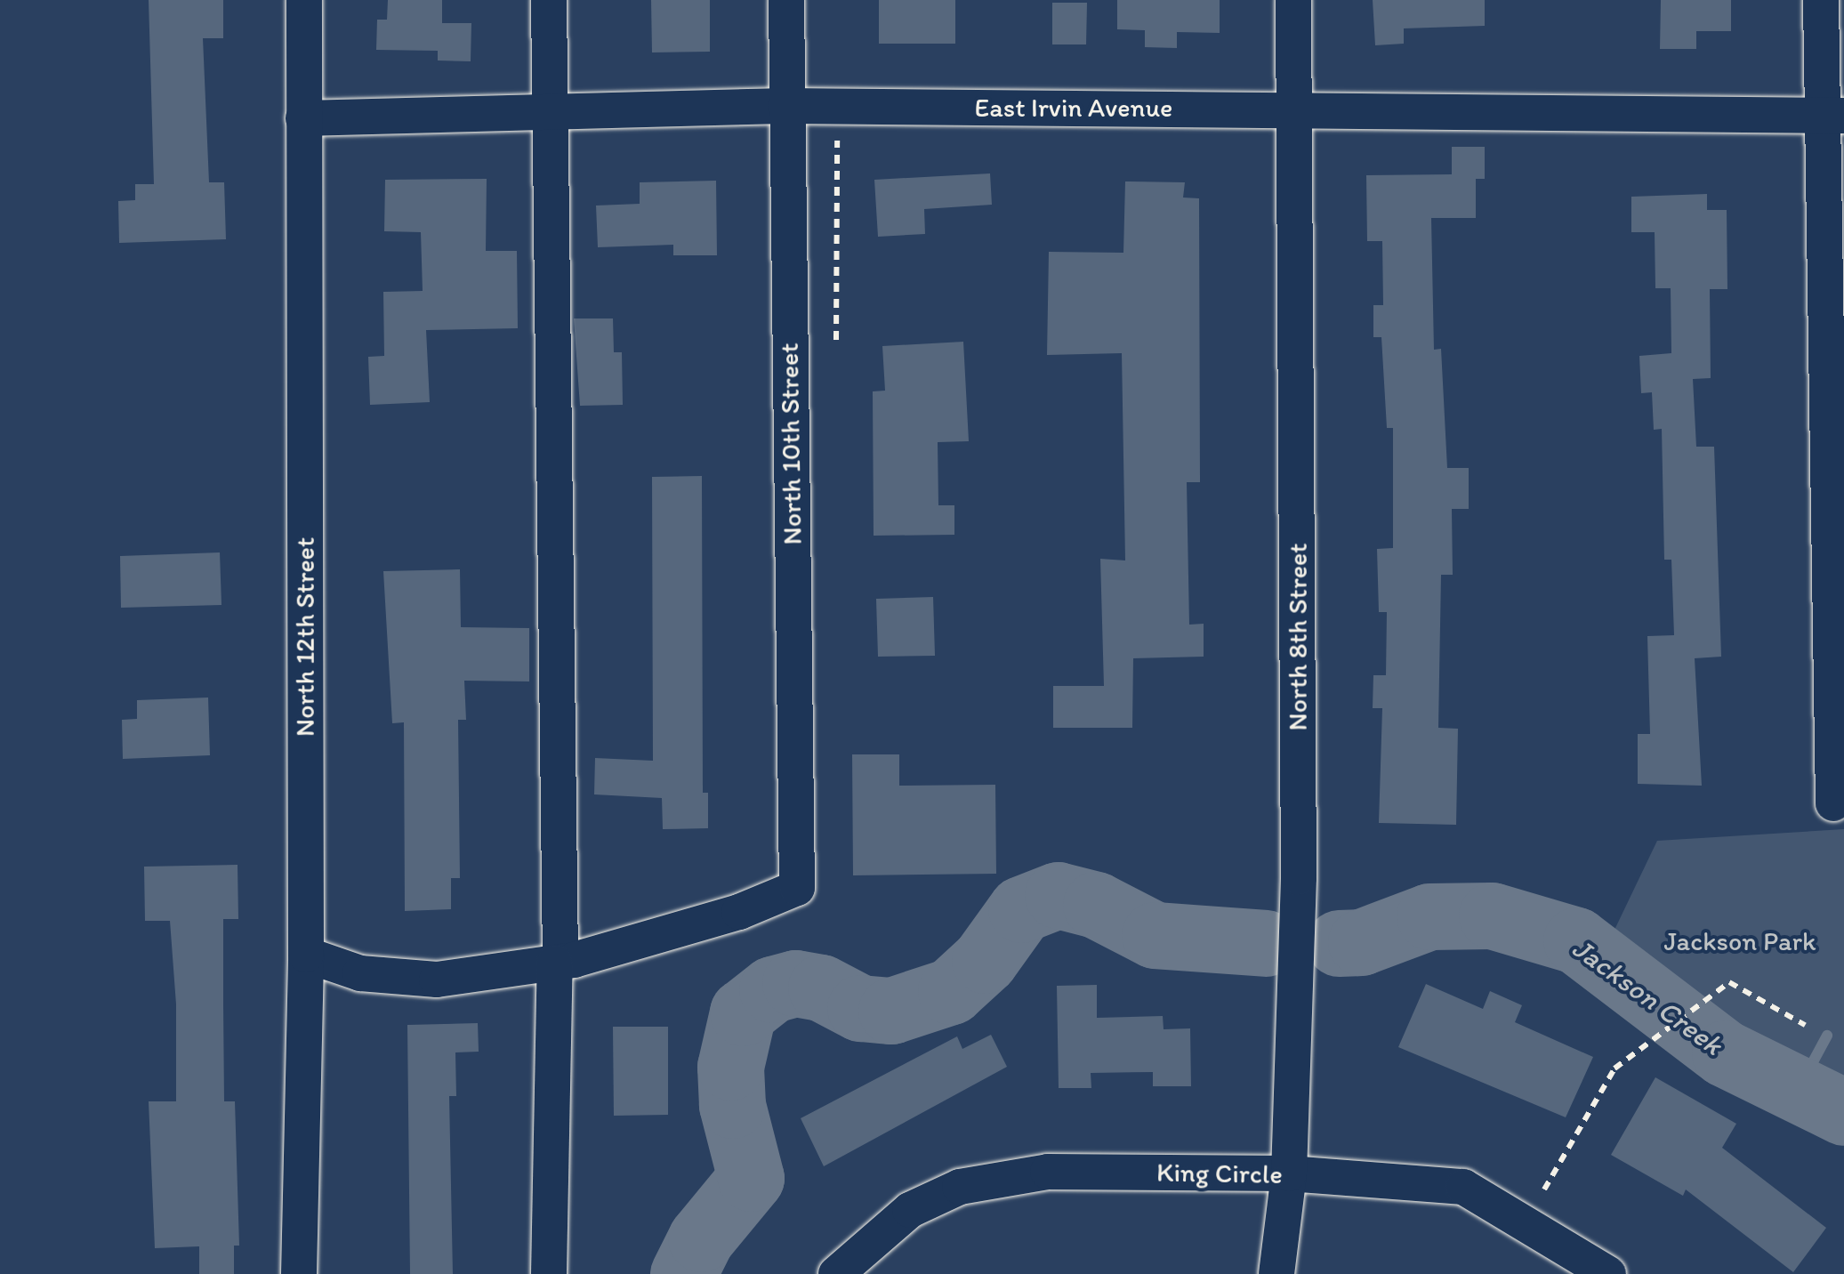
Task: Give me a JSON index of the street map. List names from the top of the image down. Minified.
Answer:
{"streets":{"street":["East Irvin Avenue","North 10th Street","North 12th Street","North 8th Street","King Circle"]},"crossings":[["East Irvin Avenue","North 10th Street"],["East Irvin Avenue","North 12th Street"],["East Irvin Avenue","North 8th Street"],["North 8th Street","King Circle"]],"water":["Jackson Creek"],"parks":["Jackson Park"]}
